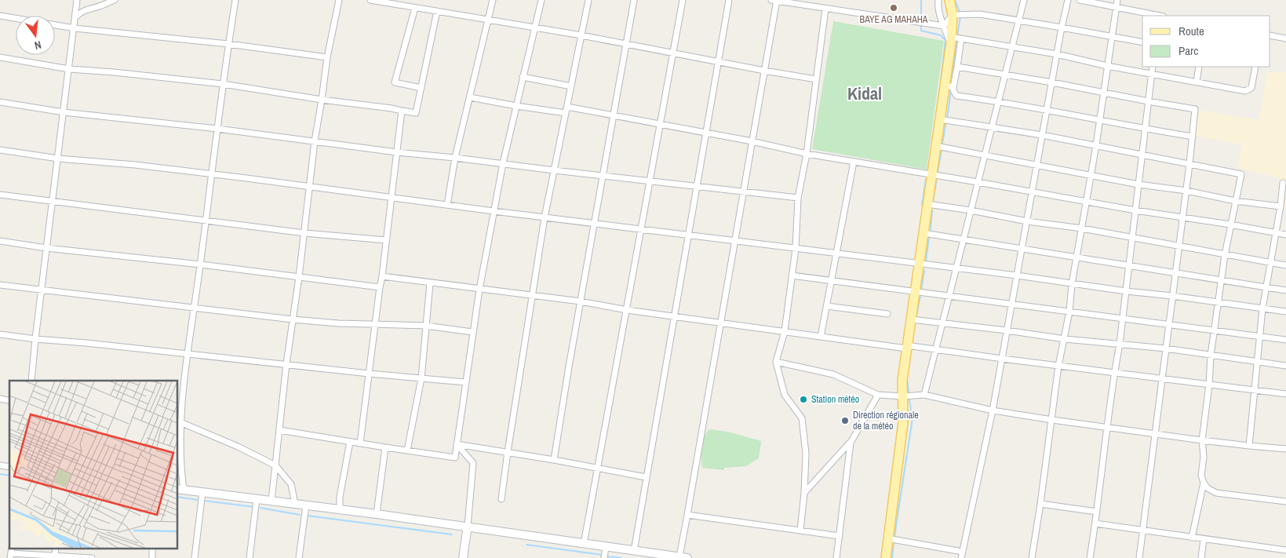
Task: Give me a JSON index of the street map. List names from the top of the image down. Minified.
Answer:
{"districts":["Kidal"],"places":["BAYE AG MAHAHA","Station météo","Direction régionale de la météo"],"legend":["Route","Parc"],"north":"bottom"}
